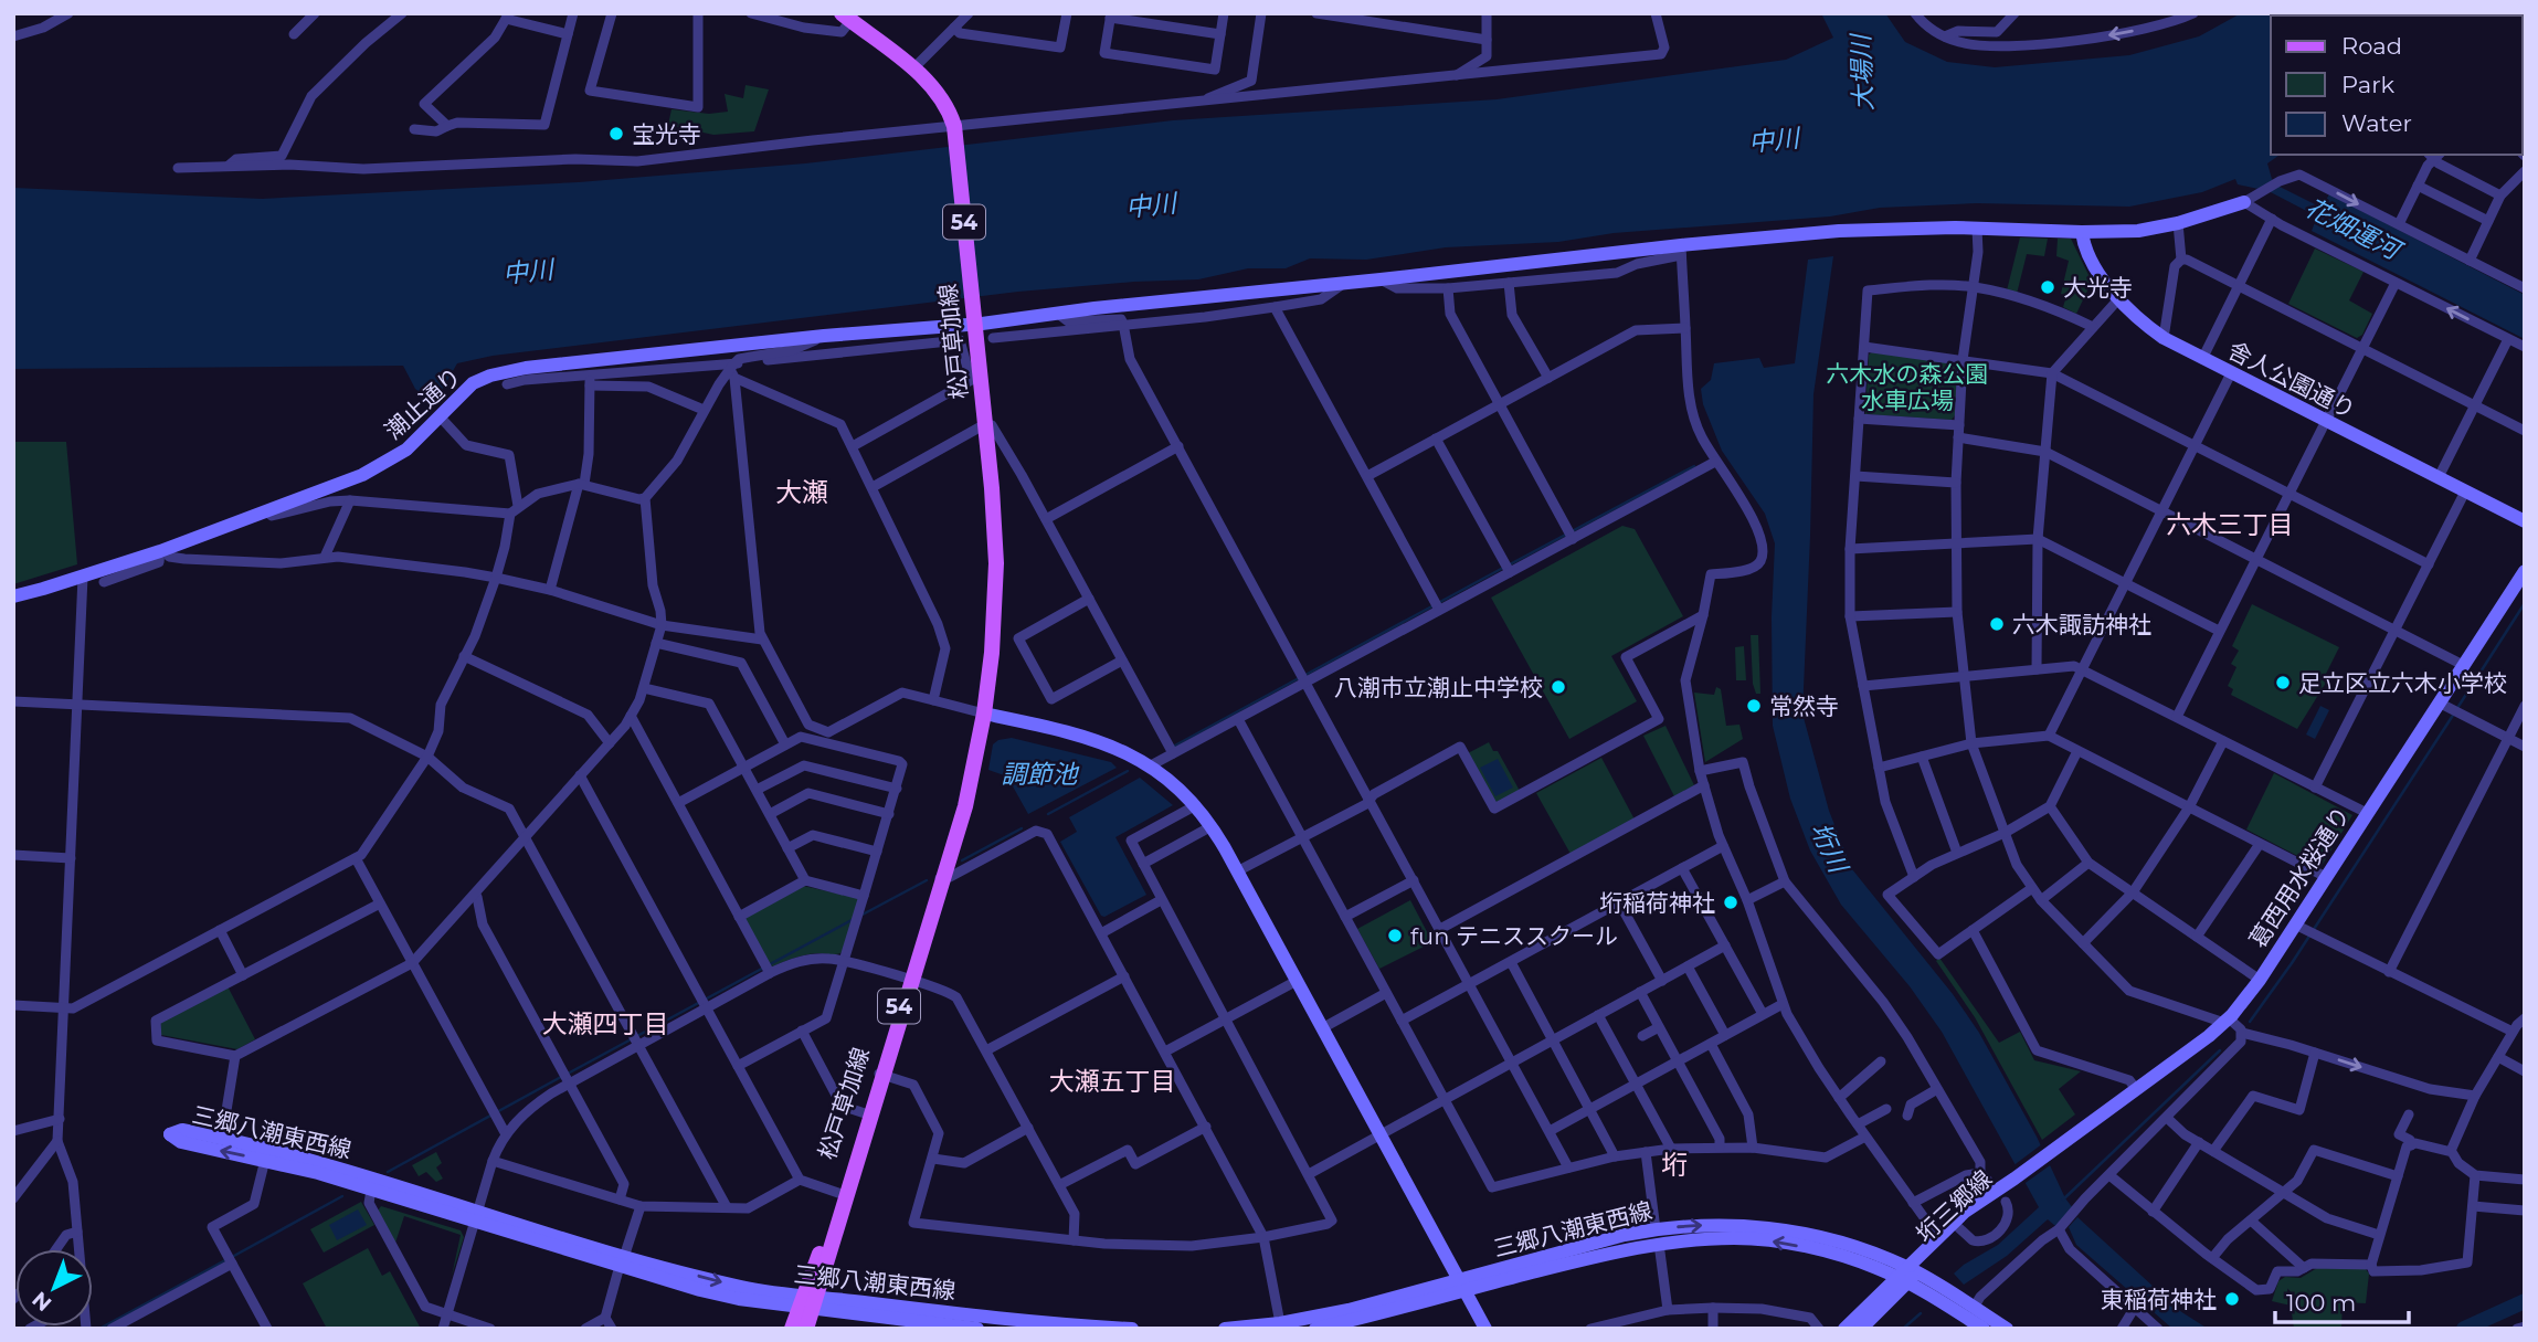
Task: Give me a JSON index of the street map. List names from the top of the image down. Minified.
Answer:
{"streets":{"main road":["54","松戸草加線"],"street":["舎人公園通り","潮止通り","葛西用水桜通り","三郷八潮東西線","垳三郷線"]},"crossings":[["松戸草加線","潮止通り"],["松戸草加線","三郷八潮東西線"],["舎人公園通り","潮止通り"],["葛西用水桜通り","垳三郷線"],["三郷八潮東西線","垳三郷線"]],"districts":["大瀬","六木三丁目","大瀬四丁目","大瀬五丁目","垳"],"water":["大場川","中川","花畑運河","調節池","垳川"],"parks":["六木水の森公園 水車広場"],"places":["宝光寺","大光寺","六木諏訪神社","足立区立六木小学校","八潮市立潮止中学校","常然寺","垳稲荷神社","fun テニススクール","東稲荷神社"],"legend":["Road","Park","Water"],"scale_bar":"100 m","north":"bottom left"}
